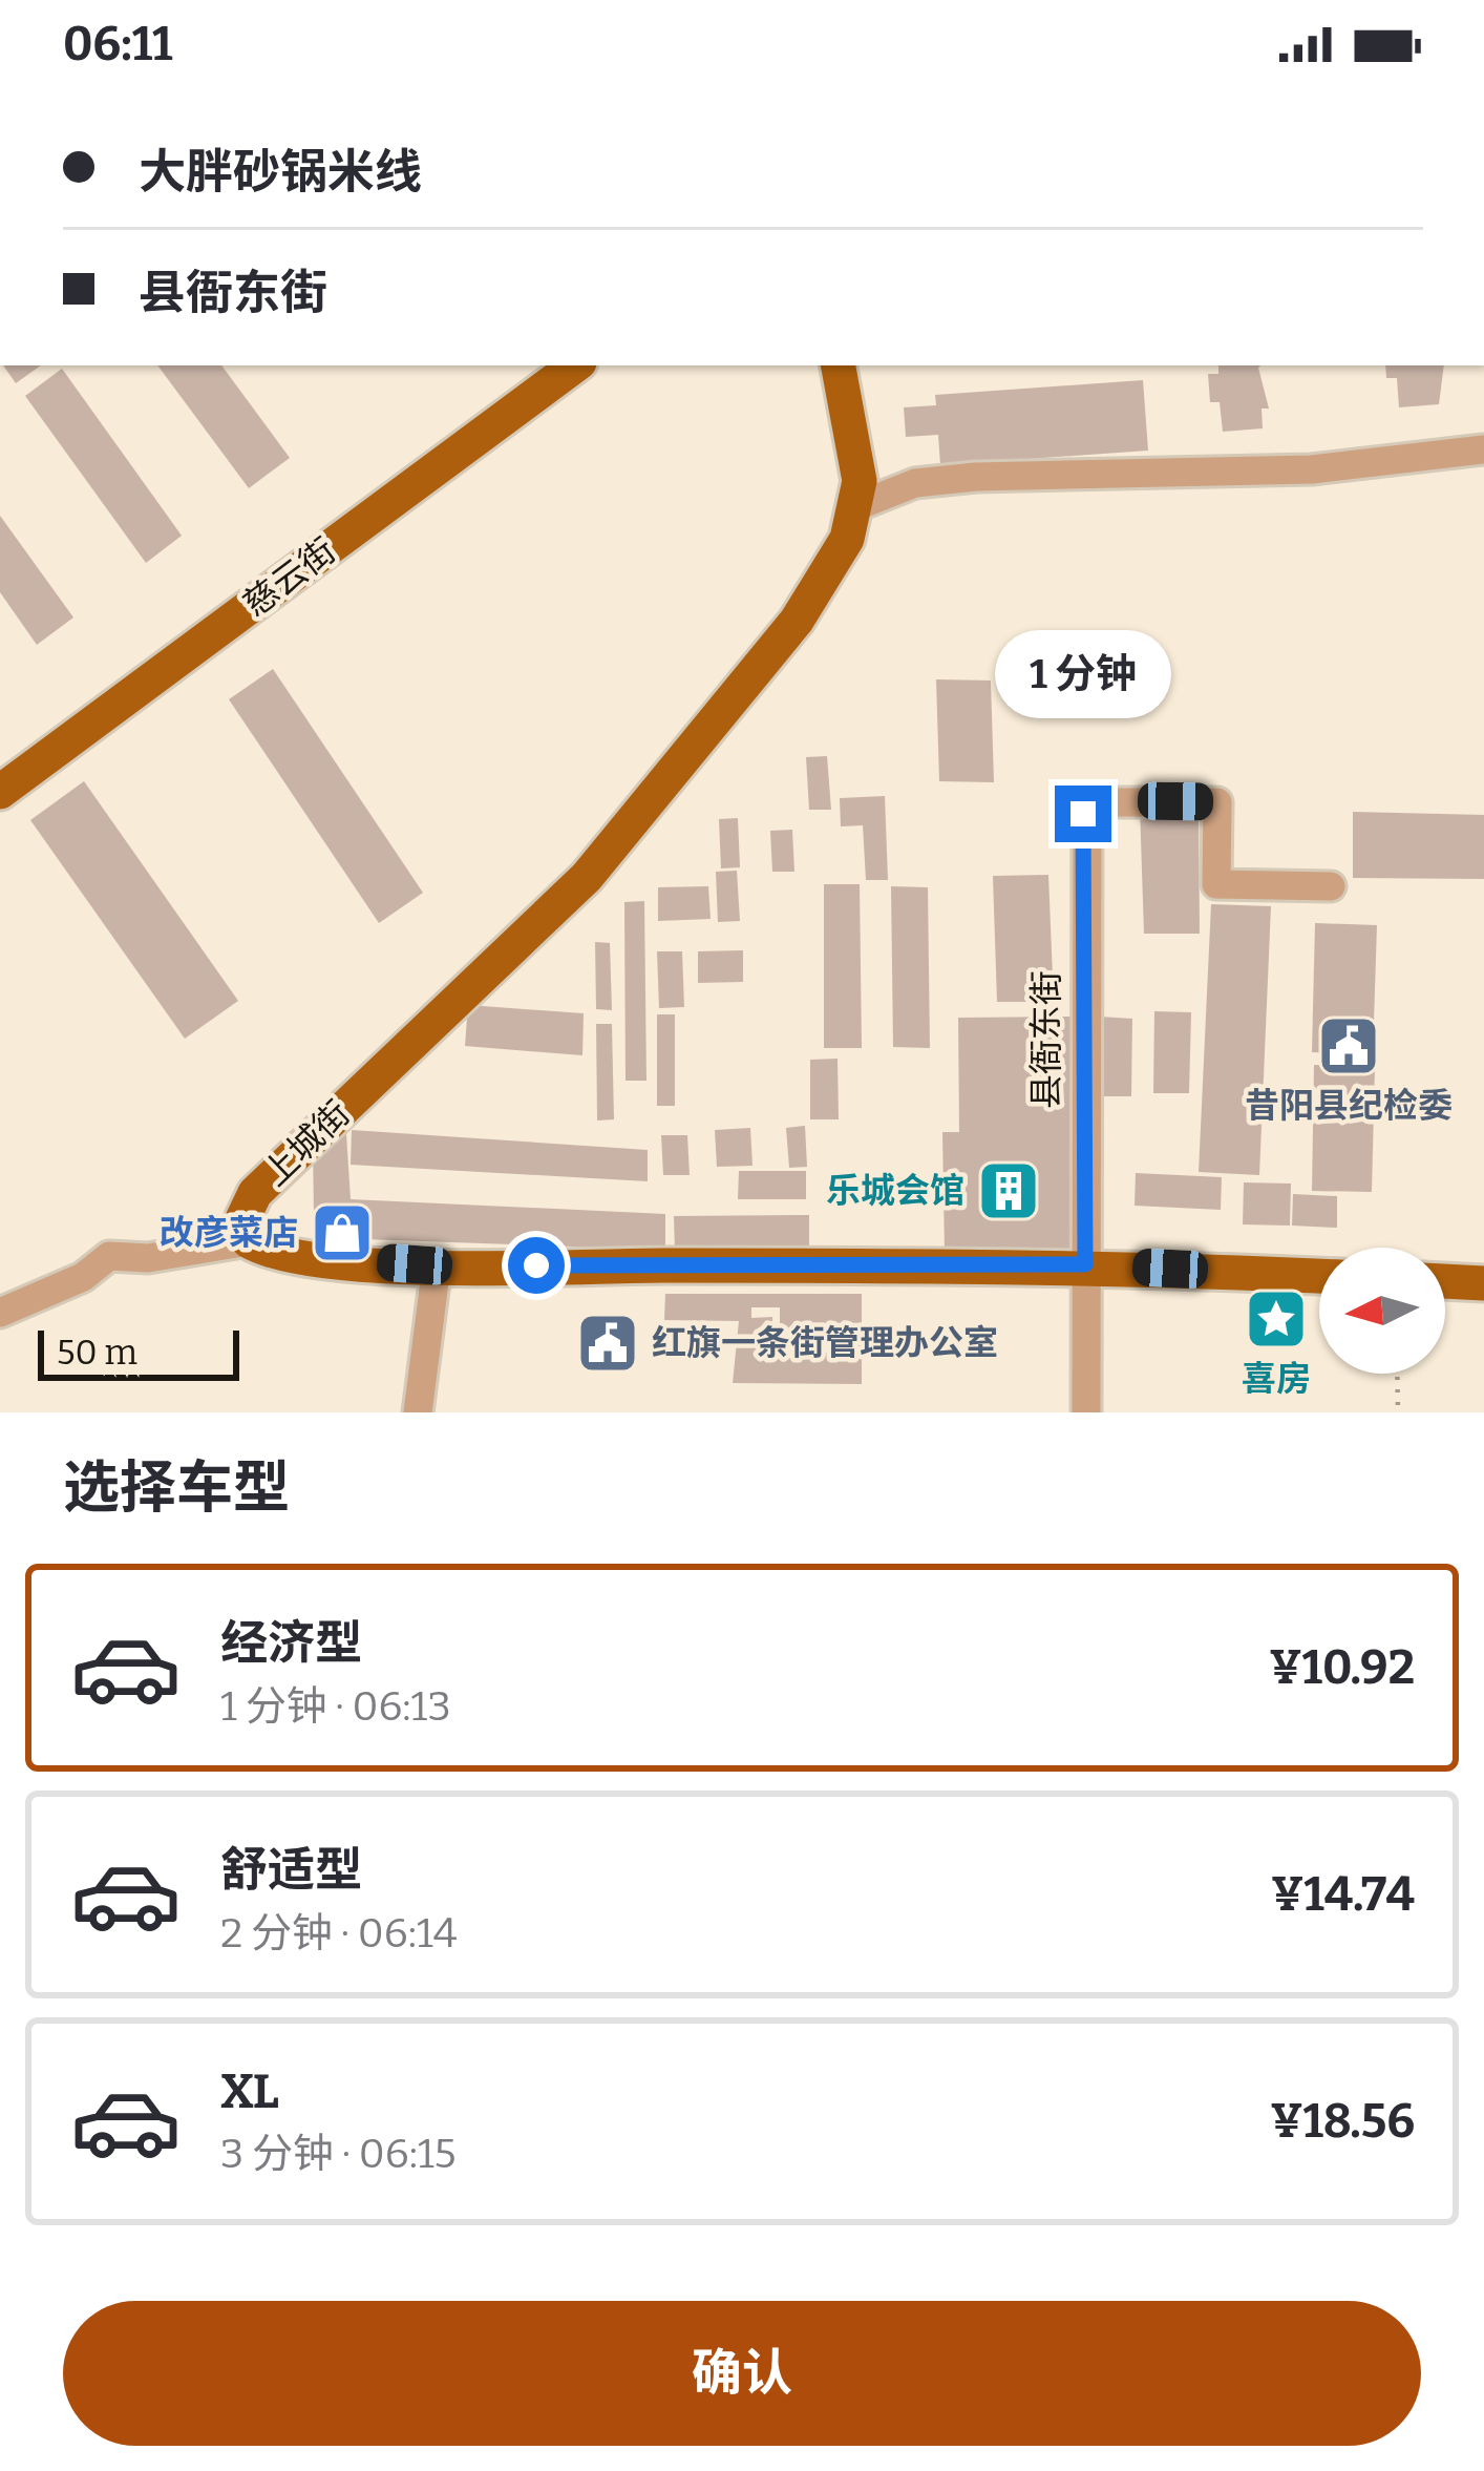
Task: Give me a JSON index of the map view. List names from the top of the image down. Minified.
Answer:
{"streets":{"main road":["慈云街","上城街"],"street":["县衙东街"]},"places":{"public building":["昔阳县纪检委","红旗一条街管理办公室"],"building":["乐城会馆"],"shop":["改彦菜店"],"place":["喜房"]},"scale_bar":"50 m","north":"left","page":{"status":"06:11","banner":["大胖砂锅米线","县衙东街"],"bubble":"1 分钟","scale":"50 m","heading":"选择车型","list":[{"name":"经济型","note":"1 分钟 · 06:13","value":"¥10.92"},{"name":"舒适型","note":"2 分钟 · 06:14","value":"¥14.74"},{"name":"XL","note":"3 分钟 · 06:15","value":"¥18.56"}],"buttons":"确认"}}
